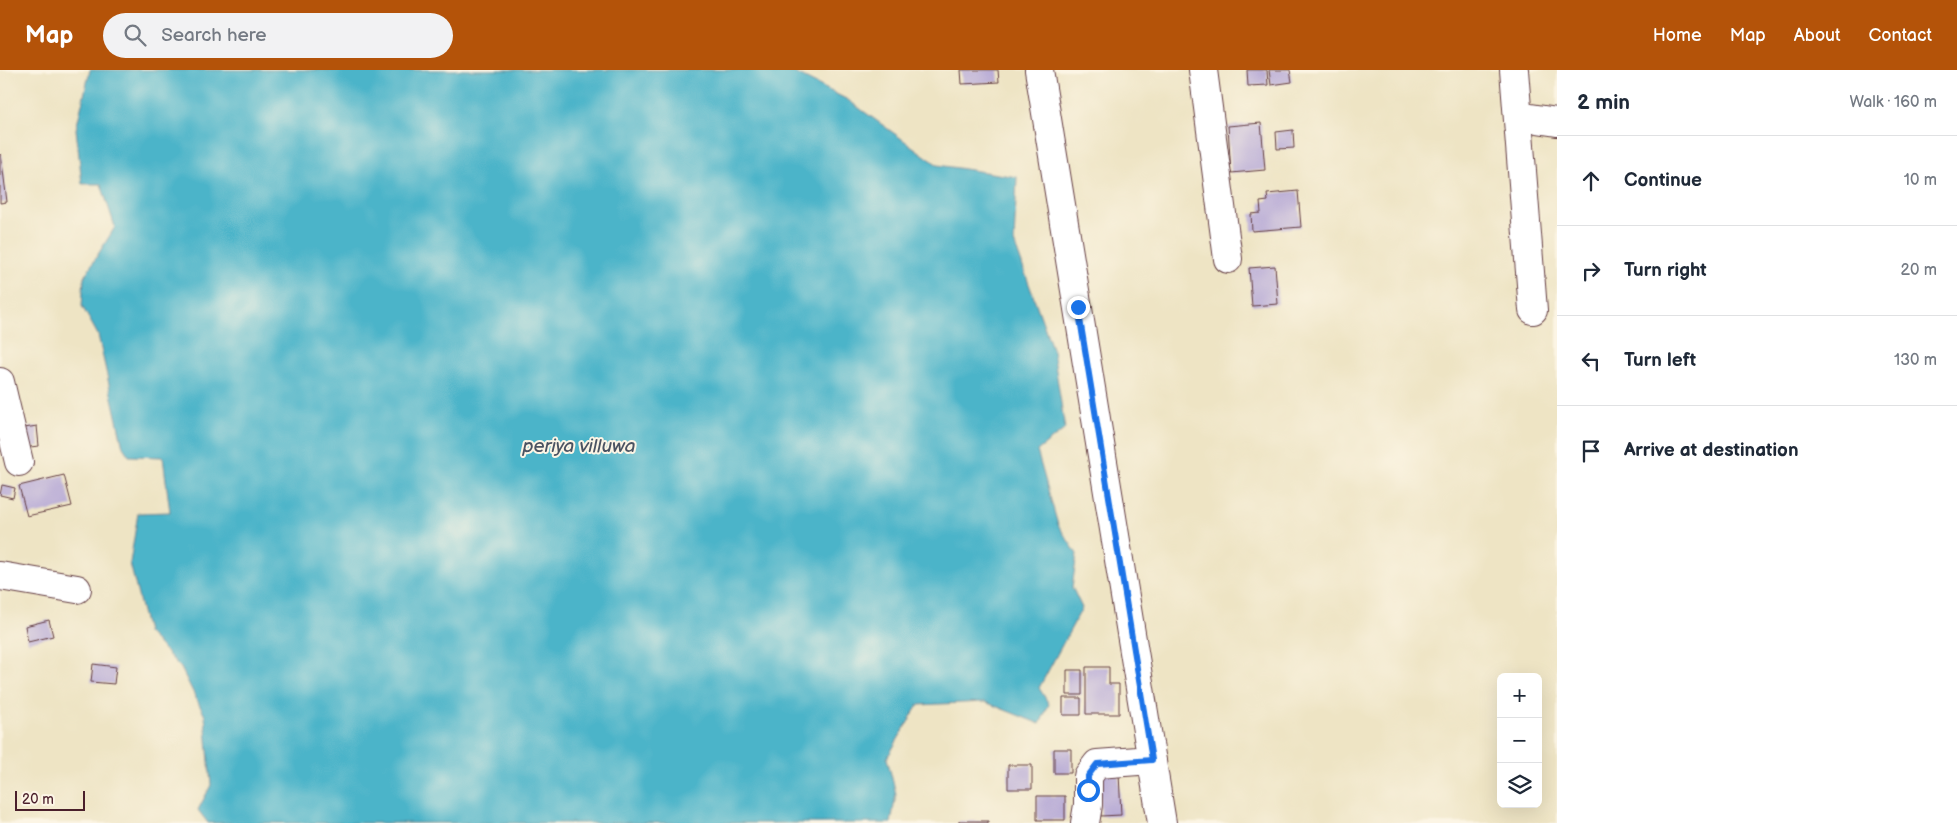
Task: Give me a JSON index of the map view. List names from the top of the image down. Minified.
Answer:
{"water":["periya villuwa"],"scale_bar":"20 m","page":{"header":"Map","search":"Search here","nav":["Home","Map","About","Contact"],"heading":["2 min","Walk · 160 m"],"list":[["Continue","10 m"],["Turn right","20 m"],["Turn left","130 m"],"Arrive at destination"],"map_buttons":["+","−"],"scale":"20 m"}}
